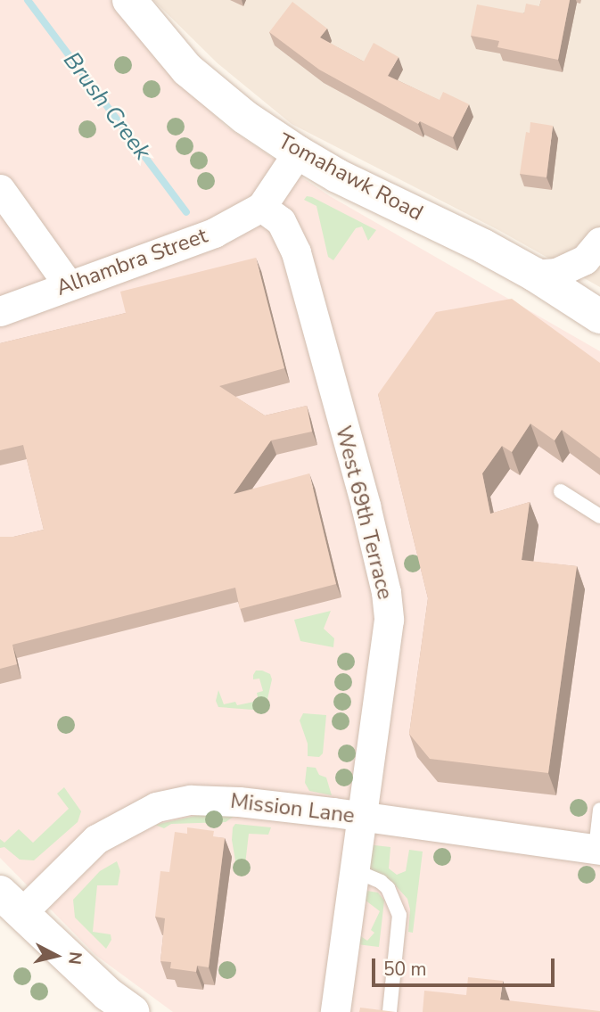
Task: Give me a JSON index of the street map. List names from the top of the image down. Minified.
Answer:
{"streets":{"street":["Tomahawk Road","Alhambra Street","West 69th Terrace","Mission Lane"]},"crossings":[["Alhambra Street","West 69th Terrace"],["West 69th Terrace","Mission Lane"]],"water":["Brush Creek"],"scale_bar":"50 m","north":"right"}
